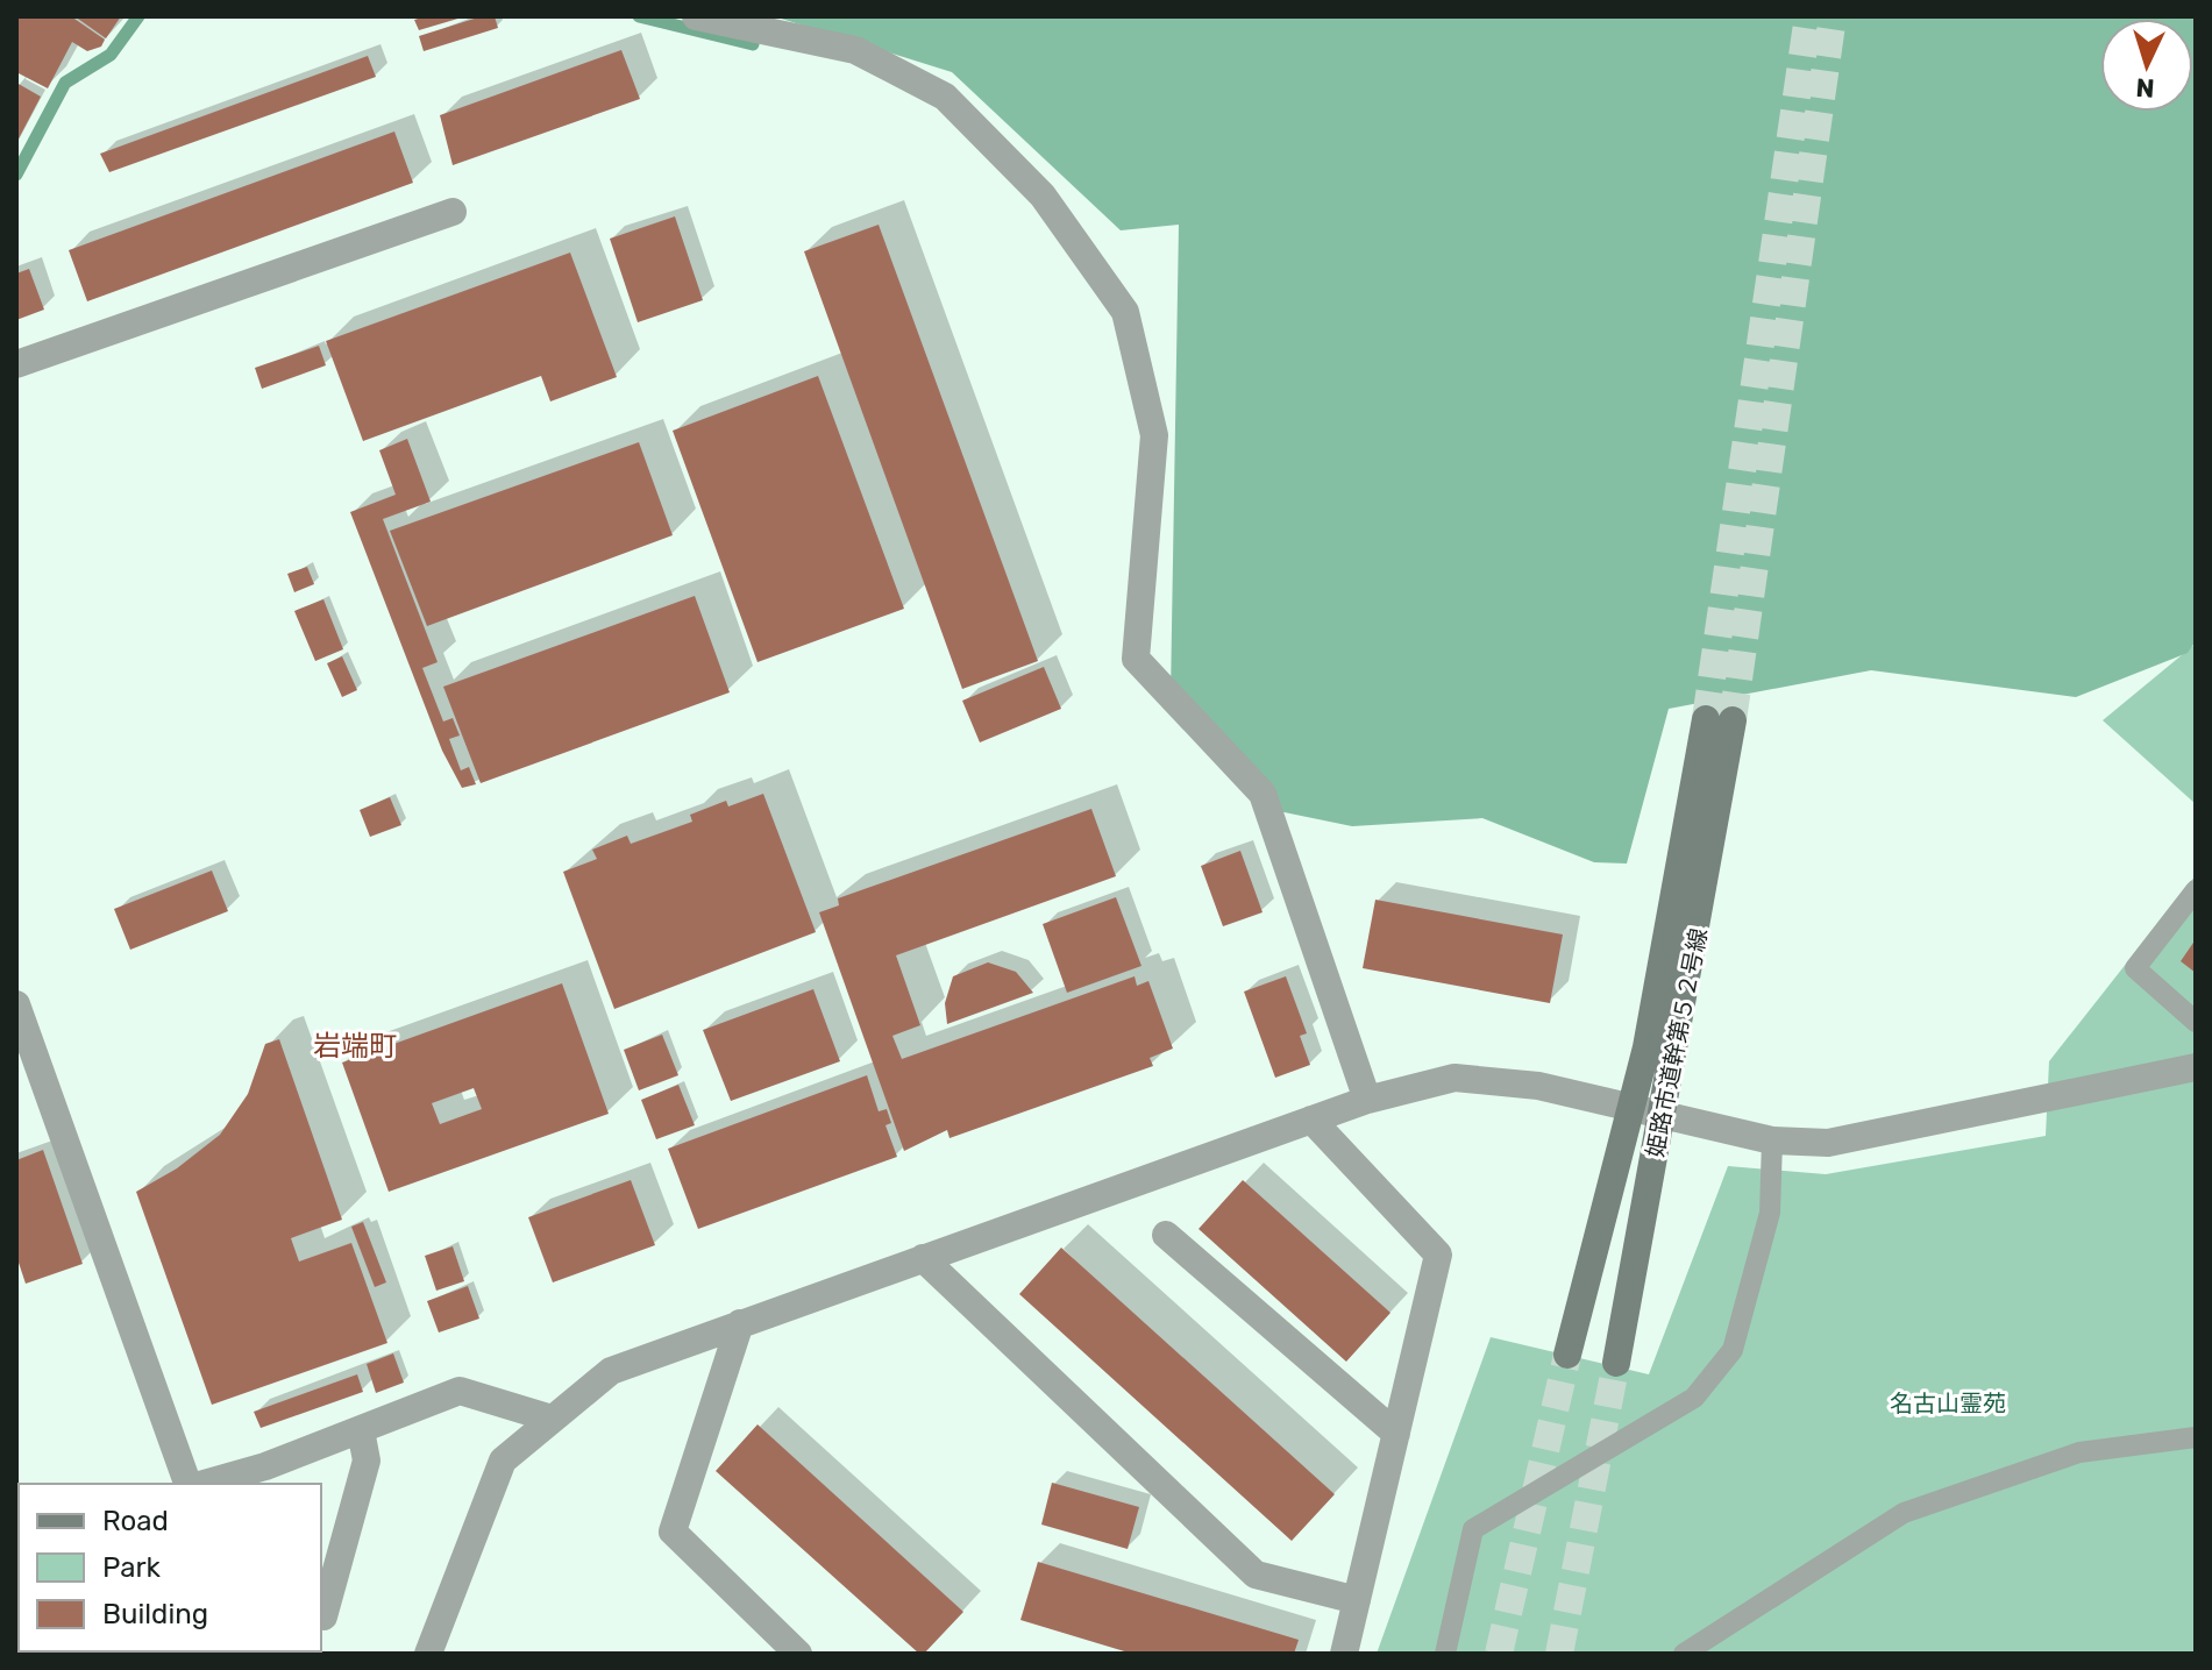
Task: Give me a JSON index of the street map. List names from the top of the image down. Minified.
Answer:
{"streets":{"street":["姫路市道幹第５２号線"]},"districts":["岩端町"],"parks":["名古山霊苑"],"legend":["Road","Park","Building"],"north":"bottom"}
